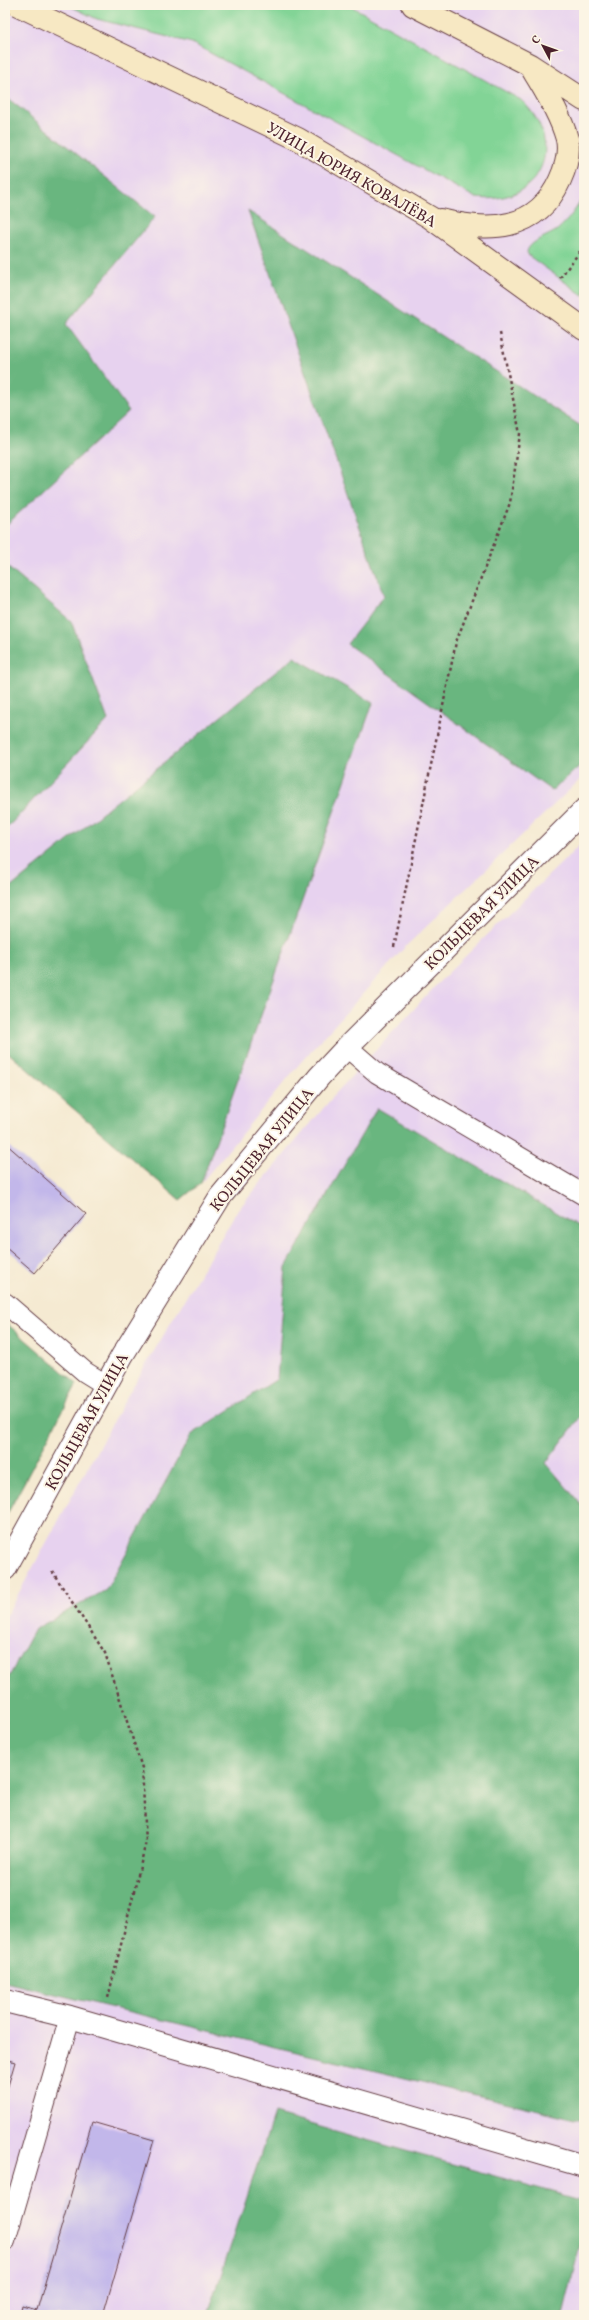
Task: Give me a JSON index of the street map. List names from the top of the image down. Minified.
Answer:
{"streets":{"main road":["УЛИЦА ЮРИЯ КОВАЛЁВА"],"street":["КОЛЬЦЕВАЯ УЛИЦА"]},"north":"top left"}
